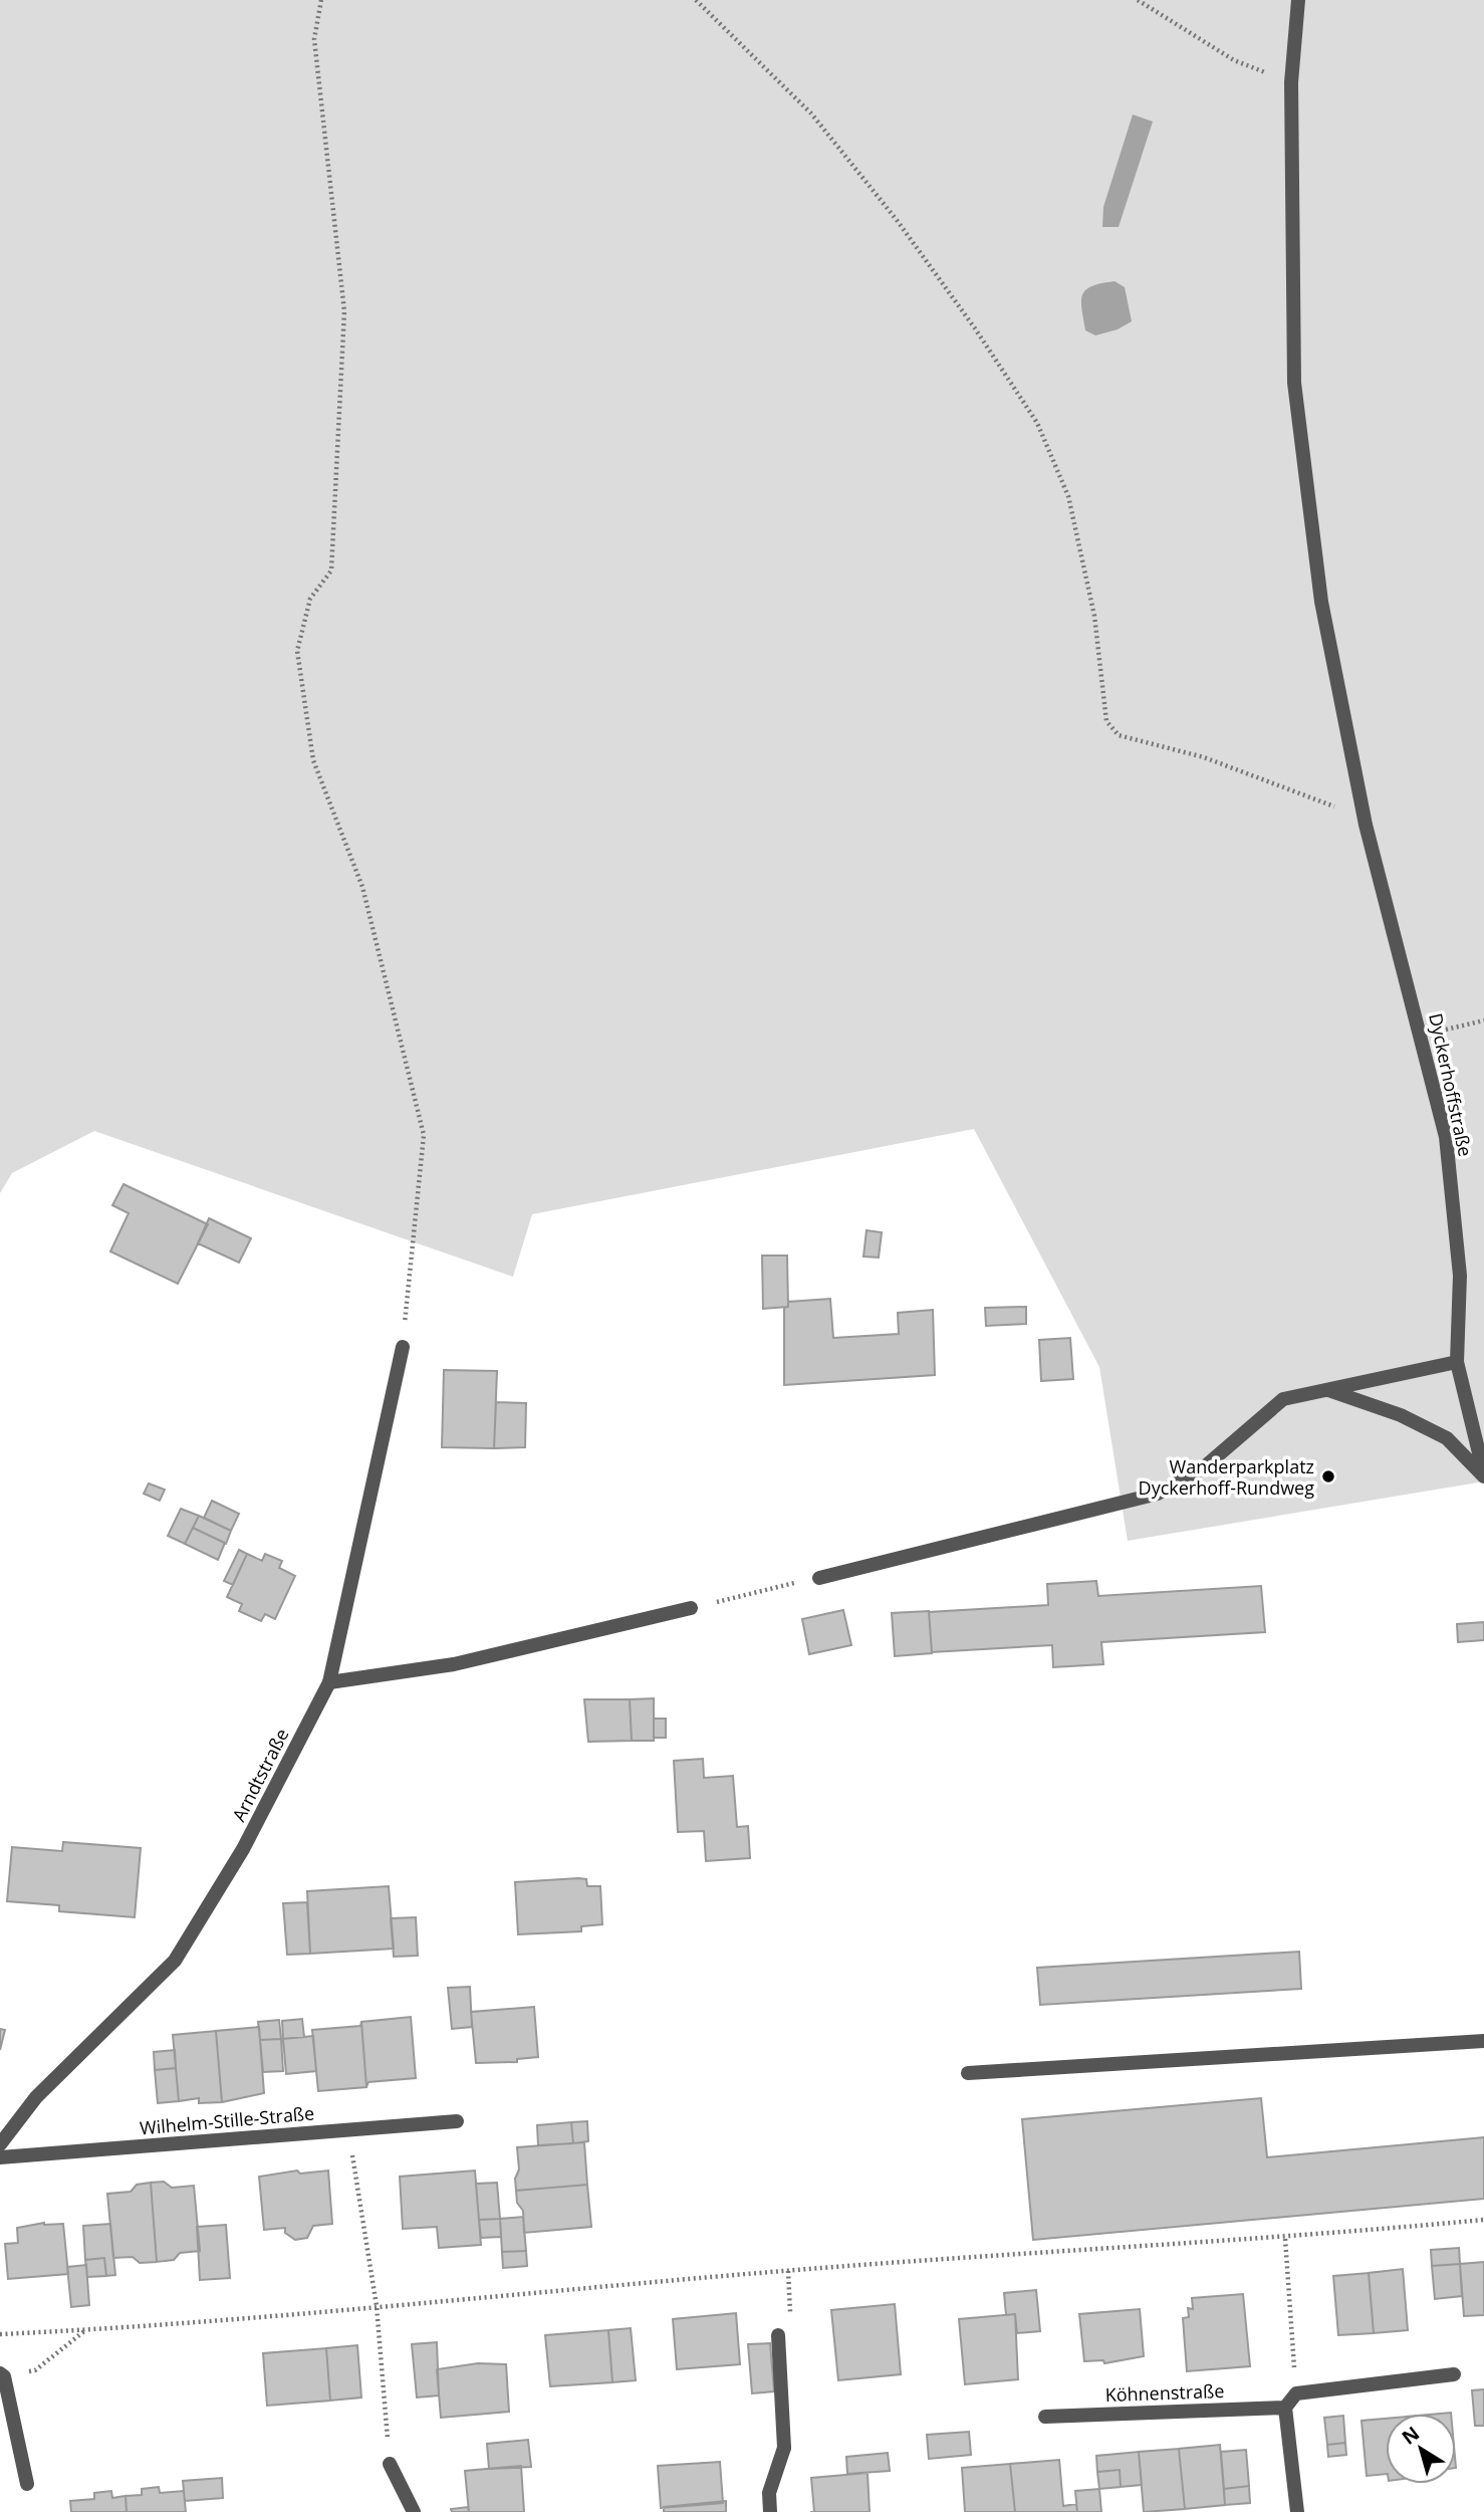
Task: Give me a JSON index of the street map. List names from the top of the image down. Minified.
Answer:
{"streets":{"street":["Dyckerhoffstraße","Arndtstraße","Wilhelm-Stille-Straße","Köhnenstraße"]},"places":["Wanderparkplatz Dyckerhoff-Rundweg"],"north":"top left"}
